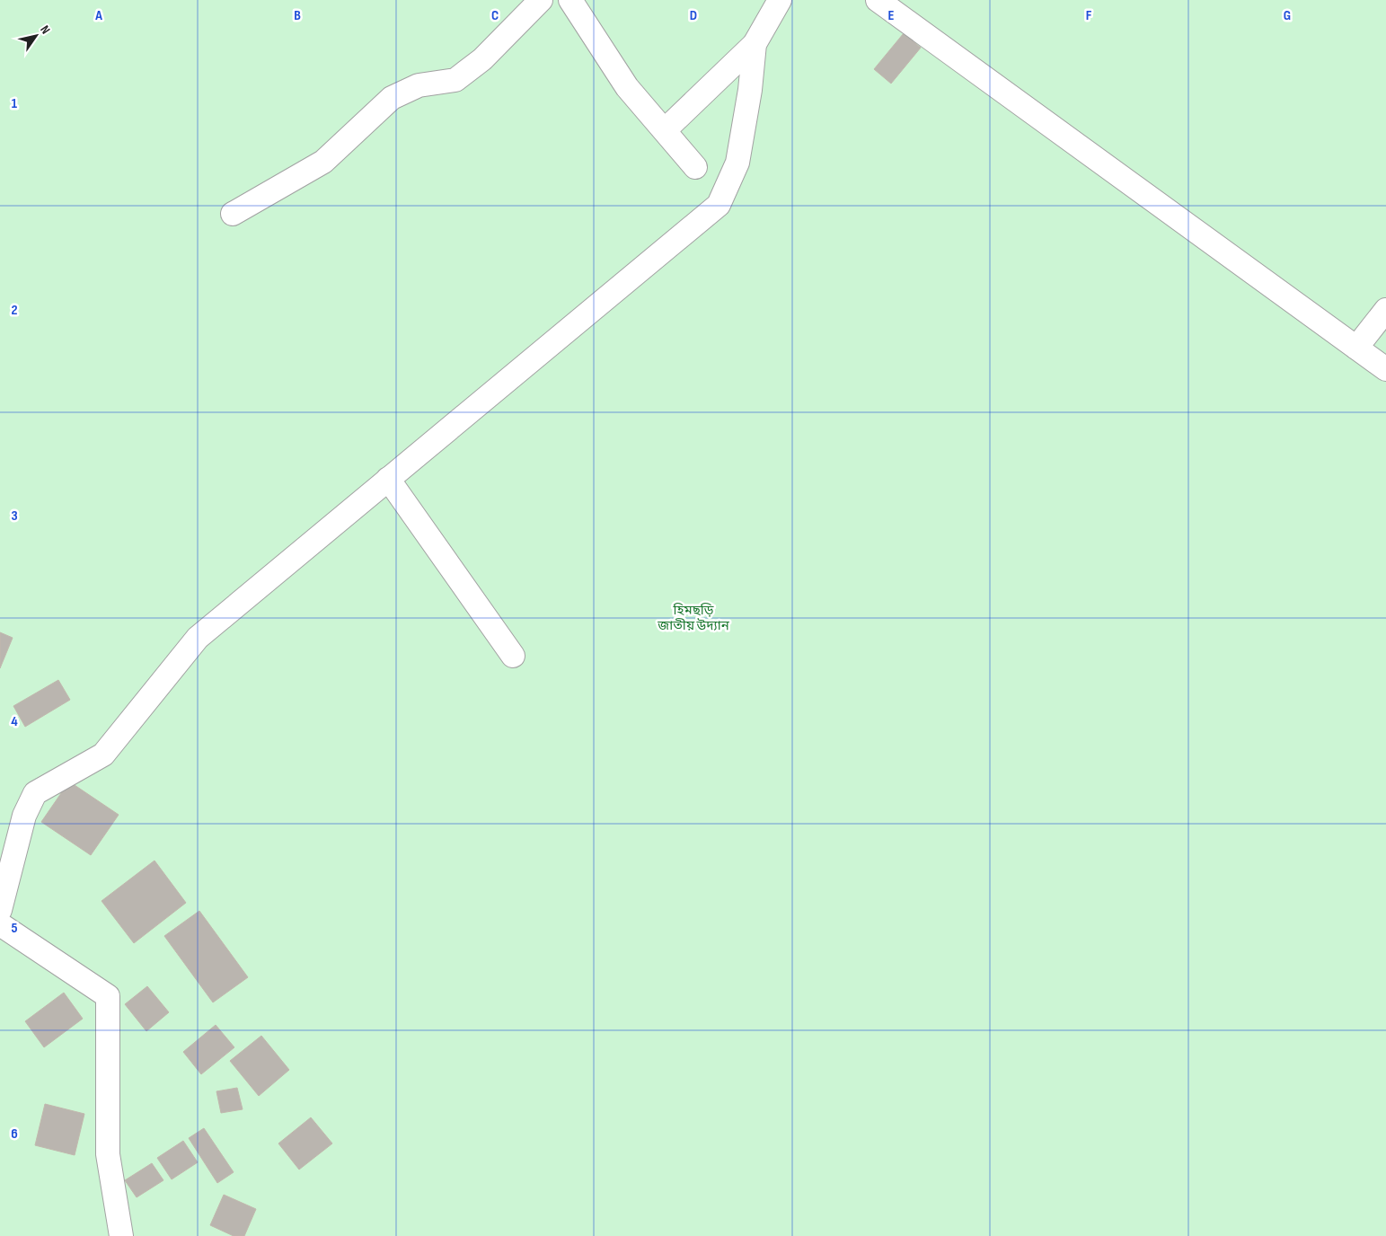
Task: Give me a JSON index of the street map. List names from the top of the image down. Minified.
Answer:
{"parks":["হিমছড়ি জাতীয় উদ্যান"],"north":"top right","grid":{"columns":["A","B","C","D","E","F","G"],"rows":["1","2","3","4","5","6"]}}
